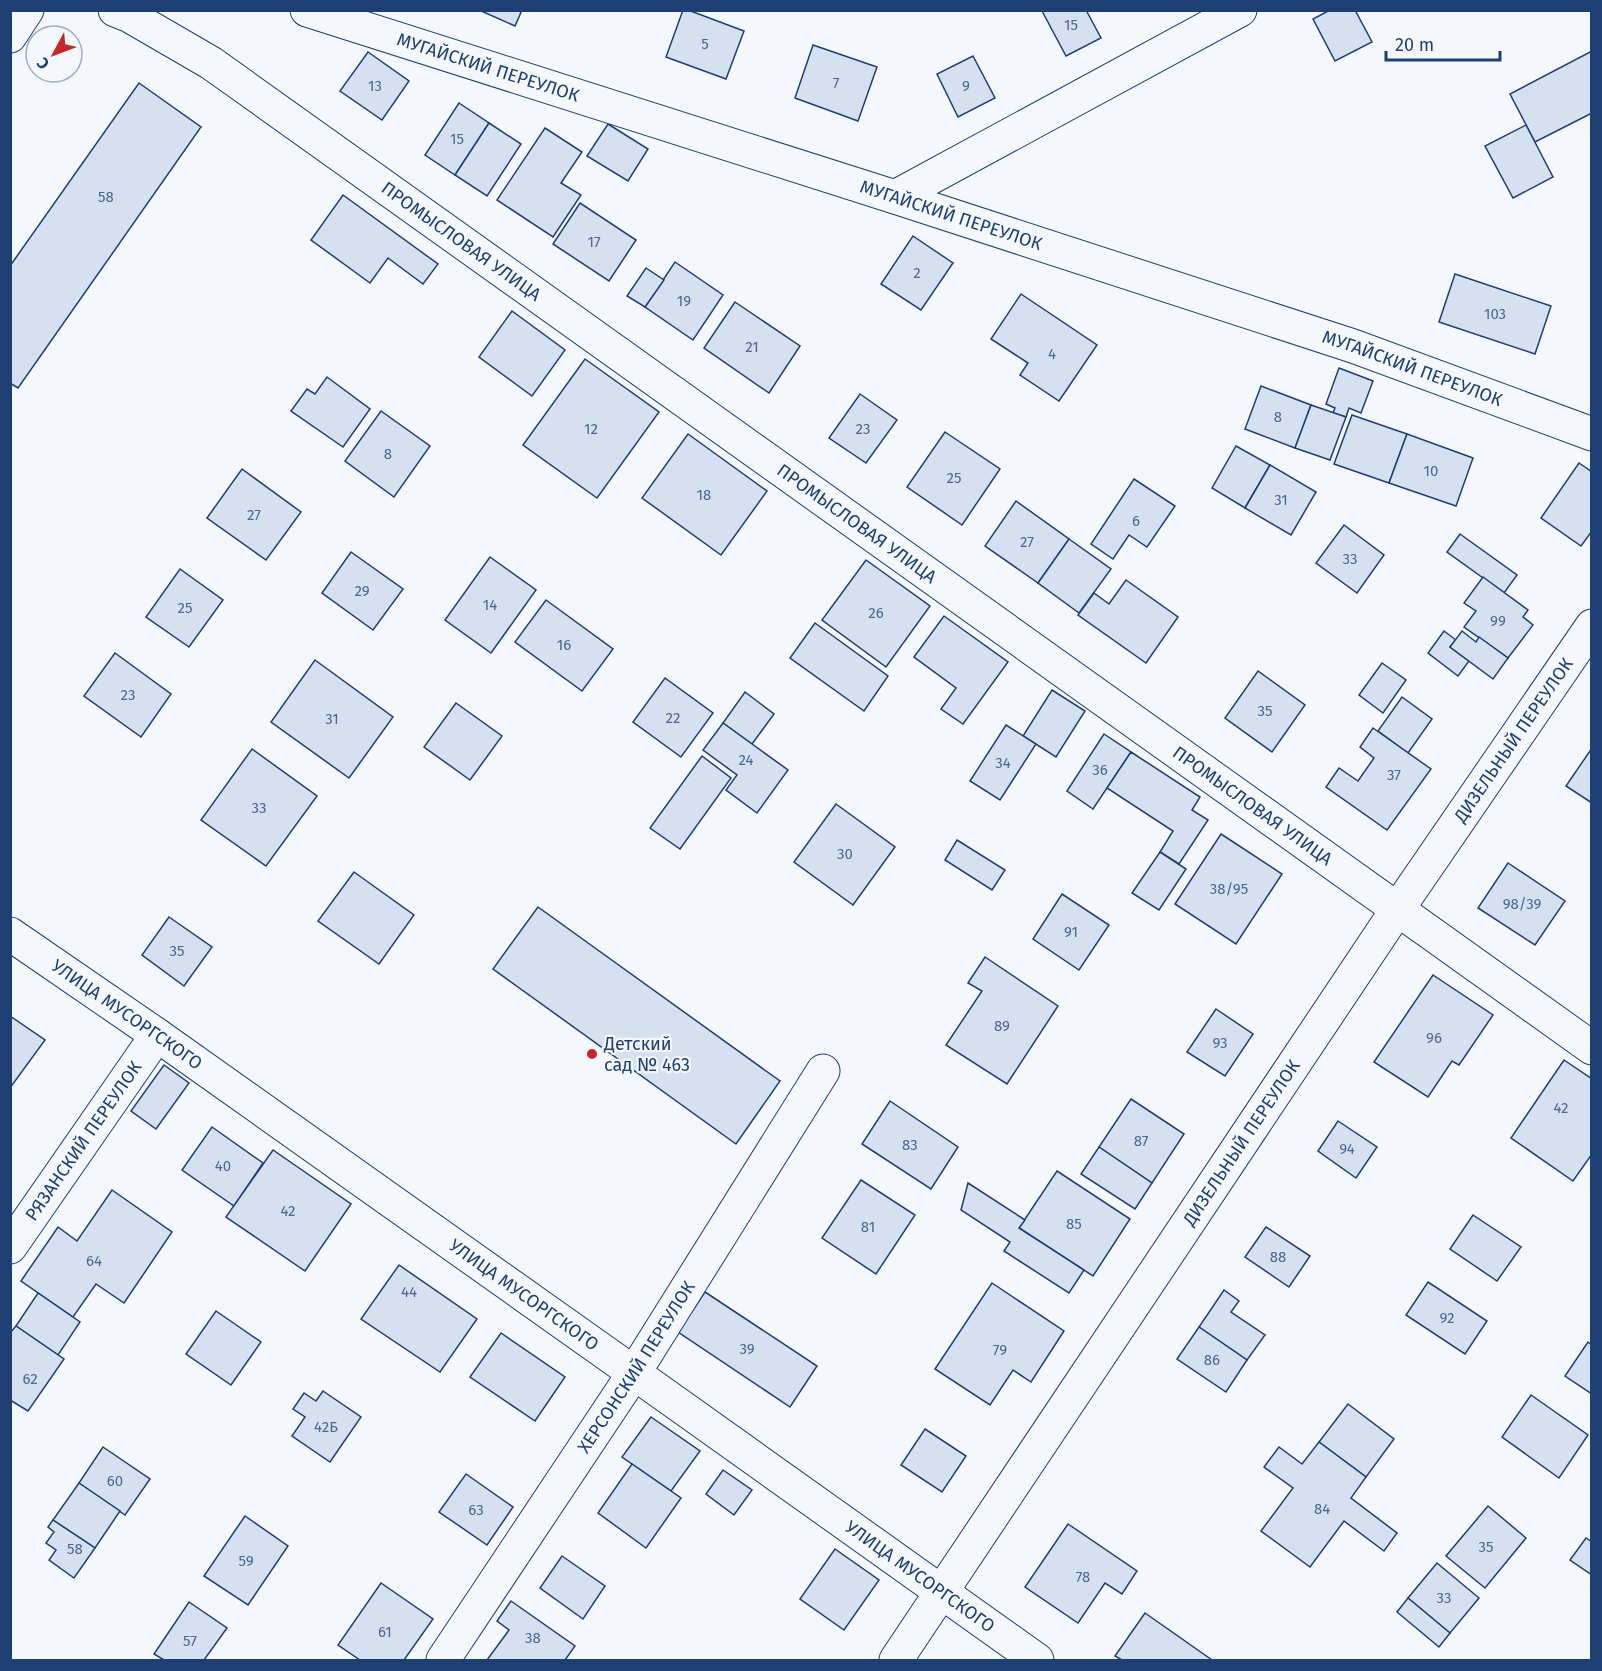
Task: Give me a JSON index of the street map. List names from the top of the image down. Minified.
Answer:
{"streets":{"street":["МУГАЙСКИЙ ПЕРЕУЛОК","ПРОМЫСЛОВАЯ УЛИЦА","ДИЗЕЛЬНЫЙ ПЕРЕУЛОК","УЛИЦА МУСОРГСКОГО","РЯЗАНСКИЙ ПЕРЕУЛОК","ХЕРСОНСКИЙ ПЕРЕУЛОК"]},"crossings":[["ПРОМЫСЛОВАЯ УЛИЦА","ДИЗЕЛЬНЫЙ ПЕРЕУЛОК"],["ДИЗЕЛЬНЫЙ ПЕРЕУЛОК","УЛИЦА МУСОРГСКОГО"],["УЛИЦА МУСОРГСКОГО","РЯЗАНСКИЙ ПЕРЕУЛОК"],["УЛИЦА МУСОРГСКОГО","ХЕРСОНСКИЙ ПЕРЕУЛОК"]],"places":["Детский сад № 463"],"house_numbers":["15","5","7","13","9","15","58","17","2","19","103","21","4","8","12","23","8","10","25","18","31","27","6","27","33","29","14","25","26","99","16","23","35","22","31","24","34","36","37","33","30","38/95","98/39","91","35","89","96","93","42","87","83","94","40","42","85","81","88","64","44","92","39","79","86","62","42Б","60","84","63","35","58","59","78","33","61","38","57"],"scale_bar":"20 m","north":"bottom left"}
